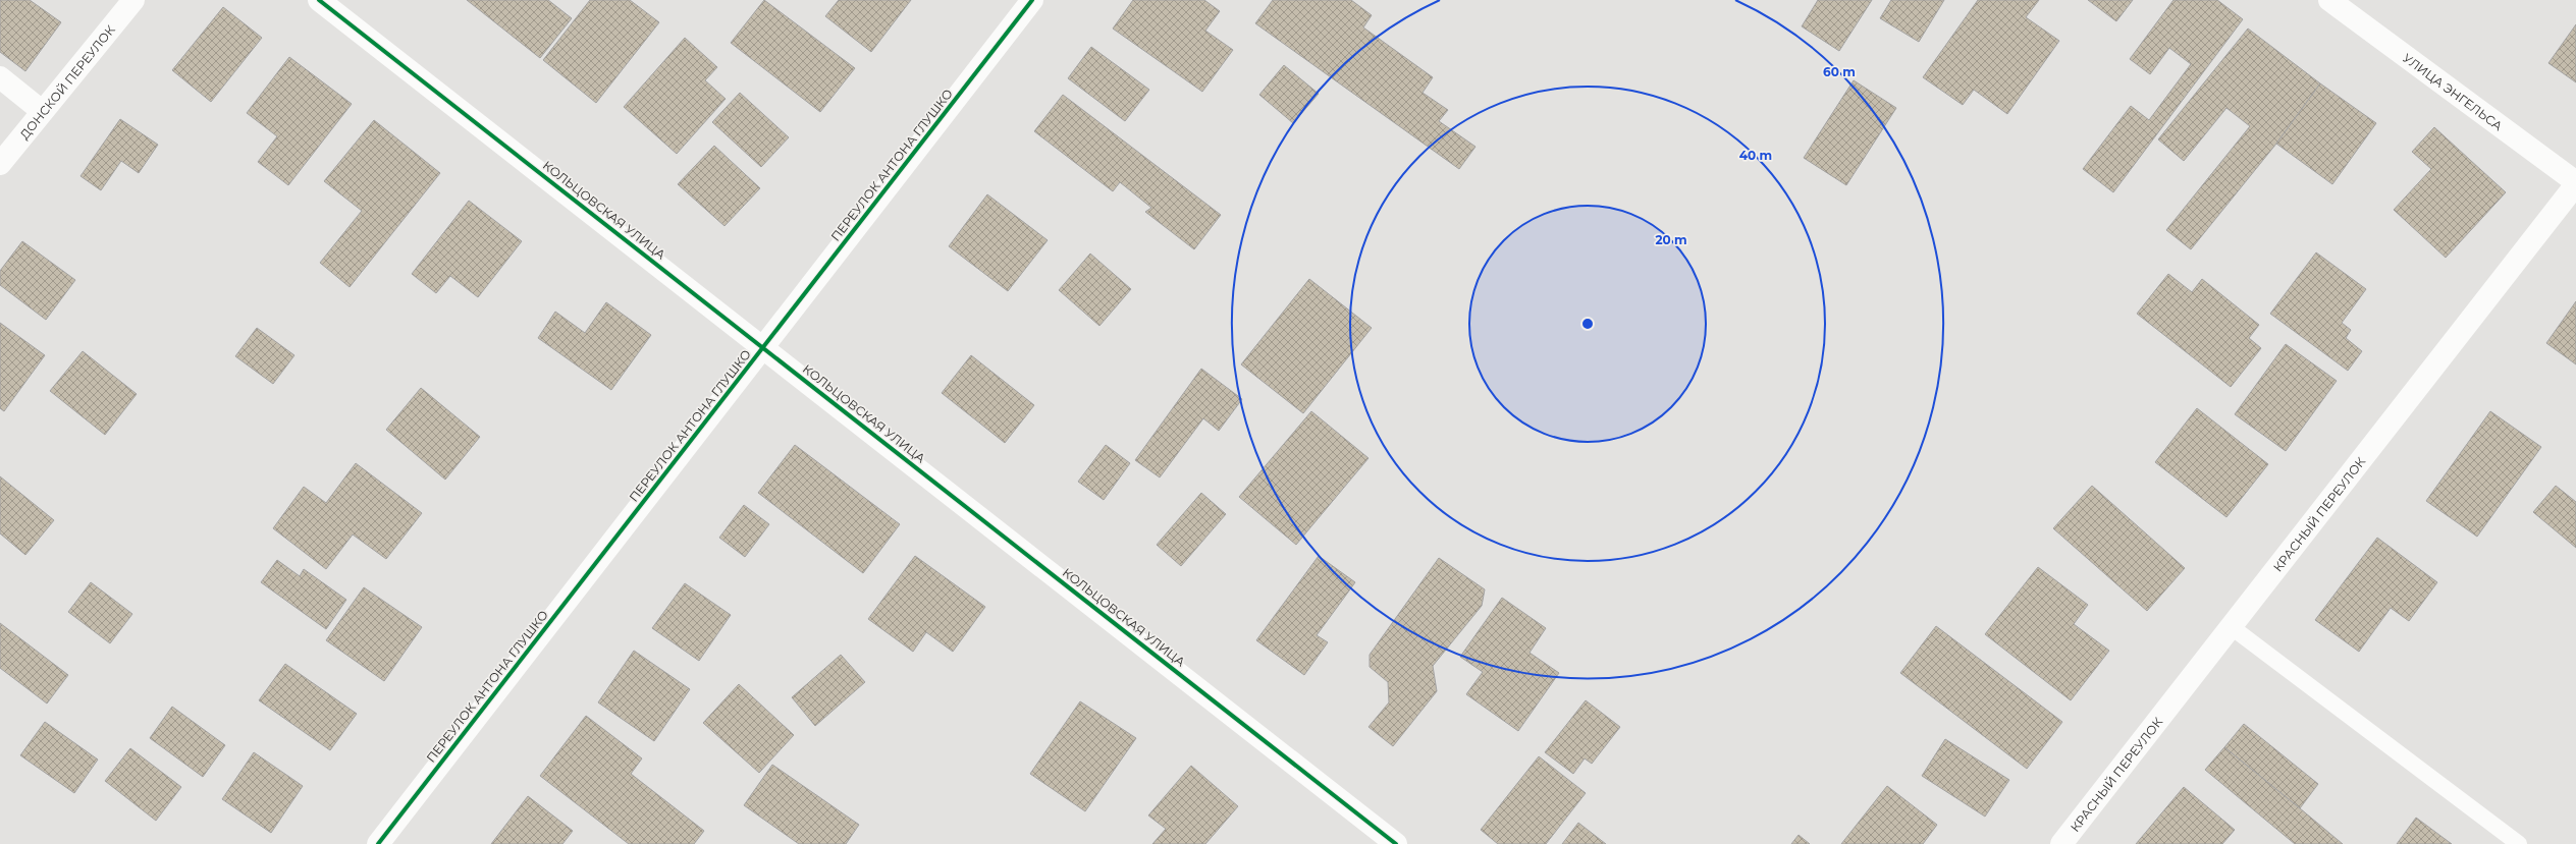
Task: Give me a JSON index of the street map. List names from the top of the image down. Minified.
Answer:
{"streets":{"street":["ДОНСКОЙ ПЕРЕУЛОК","УЛИЦА ЭНГЕЛЬСА","ПЕРЕУЛОК АНТОНА ГЛУШКО","КОЛЬЦОВСКАЯ УЛИЦА","КРАСНЫЙ ПЕРЕУЛОК"]},"crossings":[["УЛИЦА ЭНГЕЛЬСА","КРАСНЫЙ ПЕРЕУЛОК"],["ПЕРЕУЛОК АНТОНА ГЛУШКО","КОЛЬЦОВСКАЯ УЛИЦА"]],"rings":["60 m","40 m","20 m"]}
